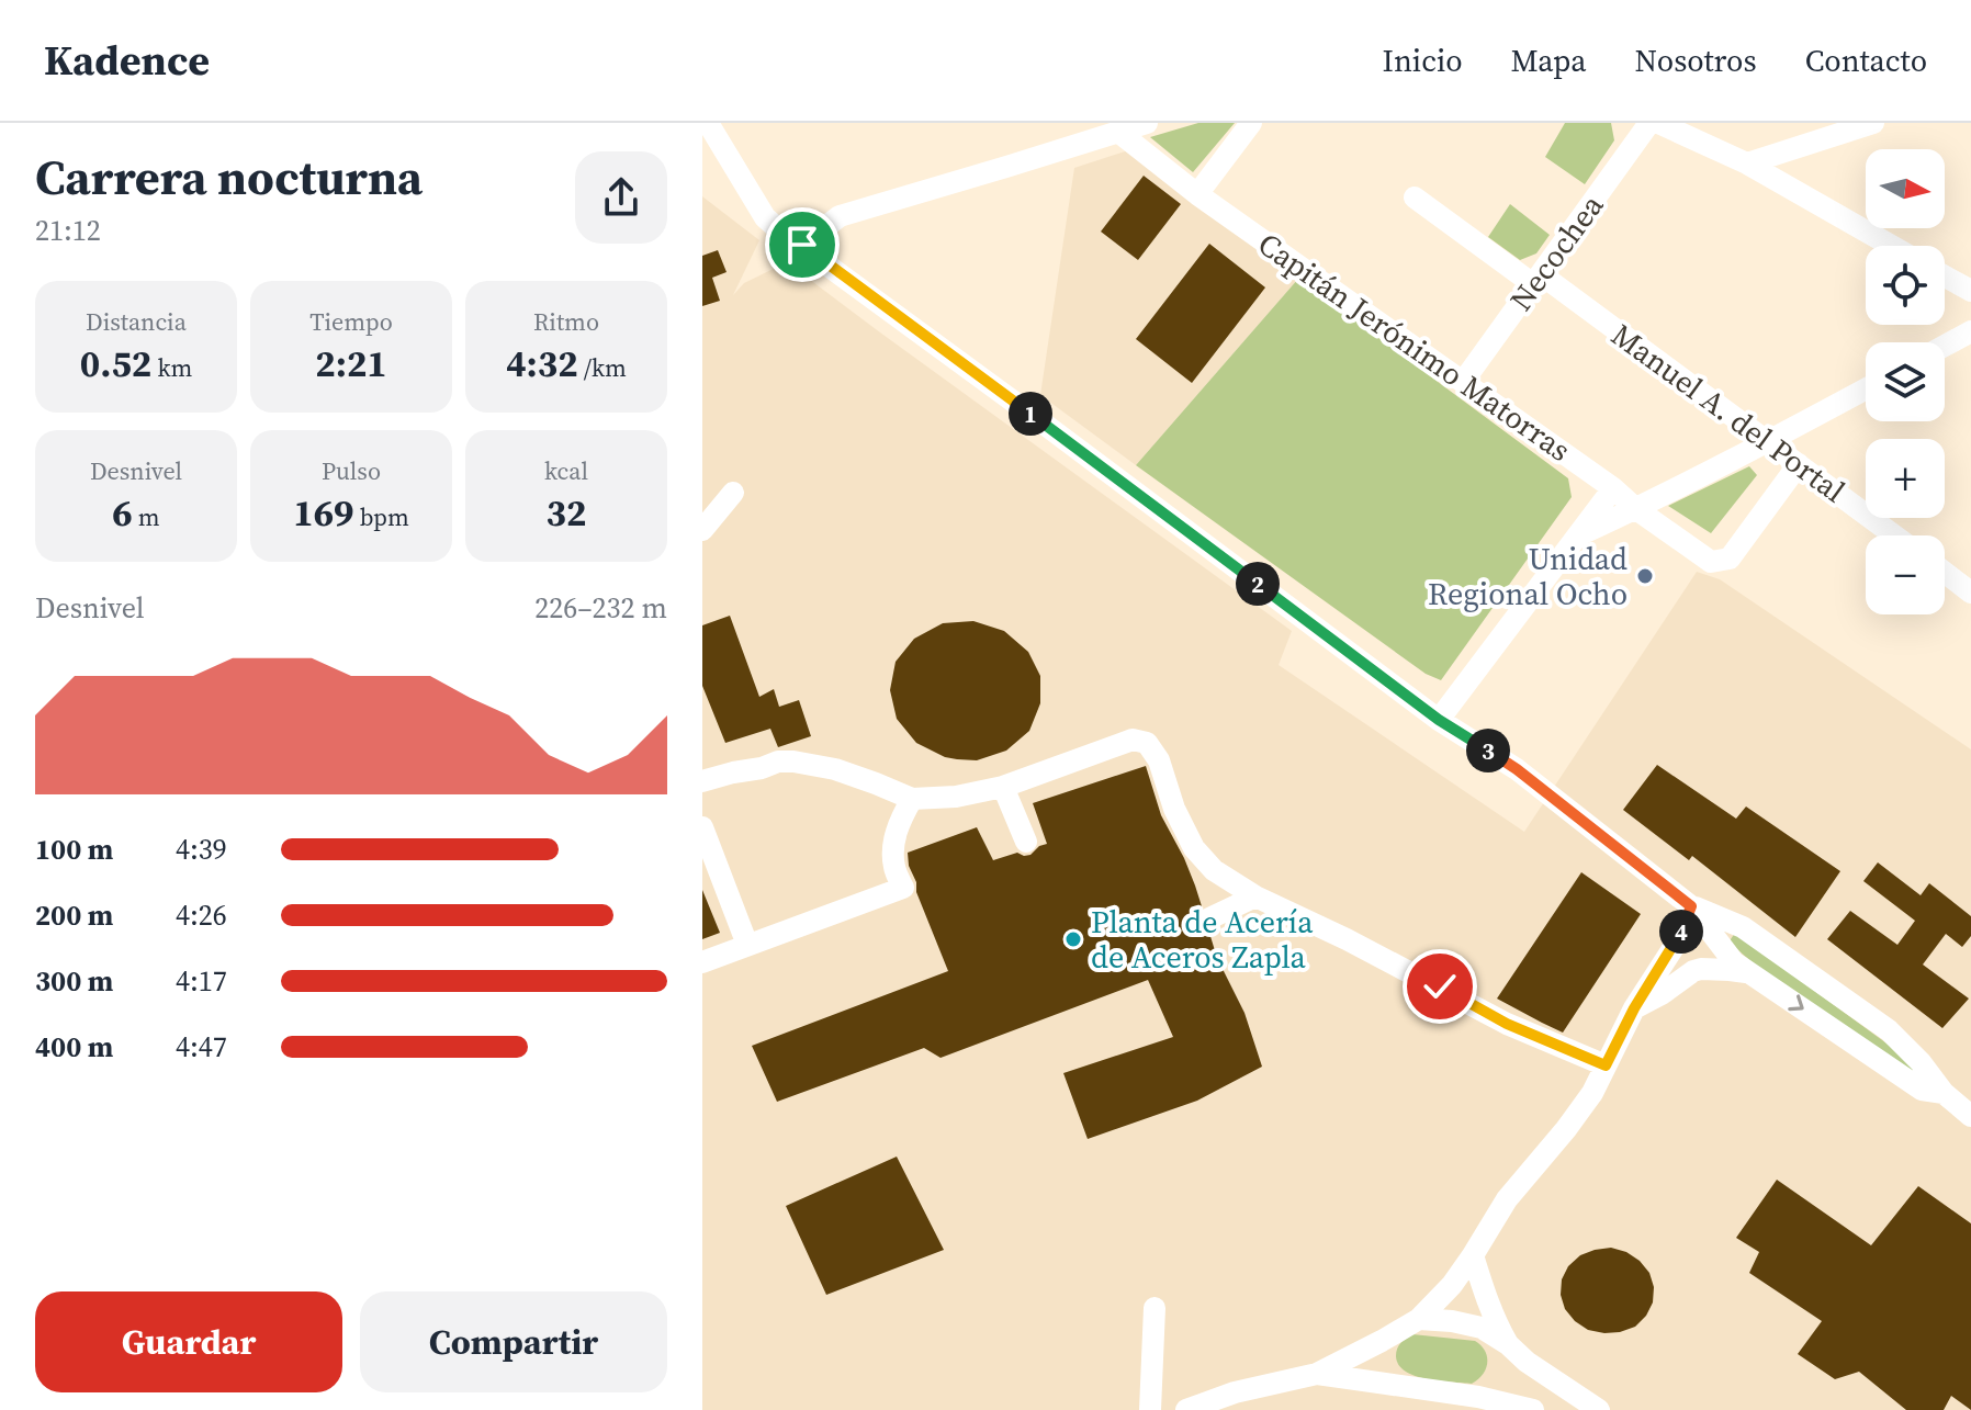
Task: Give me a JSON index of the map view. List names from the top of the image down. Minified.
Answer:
{"streets":{"street":["Necochea","Capitán Jerónimo Matorras","Manuel A. del Portal"]},"crossings":[["Necochea","Capitán Jerónimo Matorras"],["Necochea","Manuel A. del Portal"],["Capitán Jerónimo Matorras","Manuel A. del Portal"]],"places":["Unidad Regional Ocho","Planta de Acería de Aceros Zapla"],"north":"right","page":{"header":"Kadence","nav":["Inicio","Mapa","Nosotros","Contacto"],"heading":["Carrera nocturna","21:12"],"map_buttons":["+","−"],"stats":[["Distancia","0.52 km"],["Tiempo","2:21"],["Ritmo","4:32 /km"],["Desnivel","6 m"],["Pulso","169 bpm"],["kcal","32"]],"pins":["1","2","3","4"],"chart":["Desnivel","226–232 m"],"list":[{"name":"100 m","note":"4:39"},{"name":"200 m","note":"4:26"},{"name":"300 m","note":"4:17"},{"name":"400 m","note":"4:47"}],"buttons":["Guardar","Compartir"]}}
